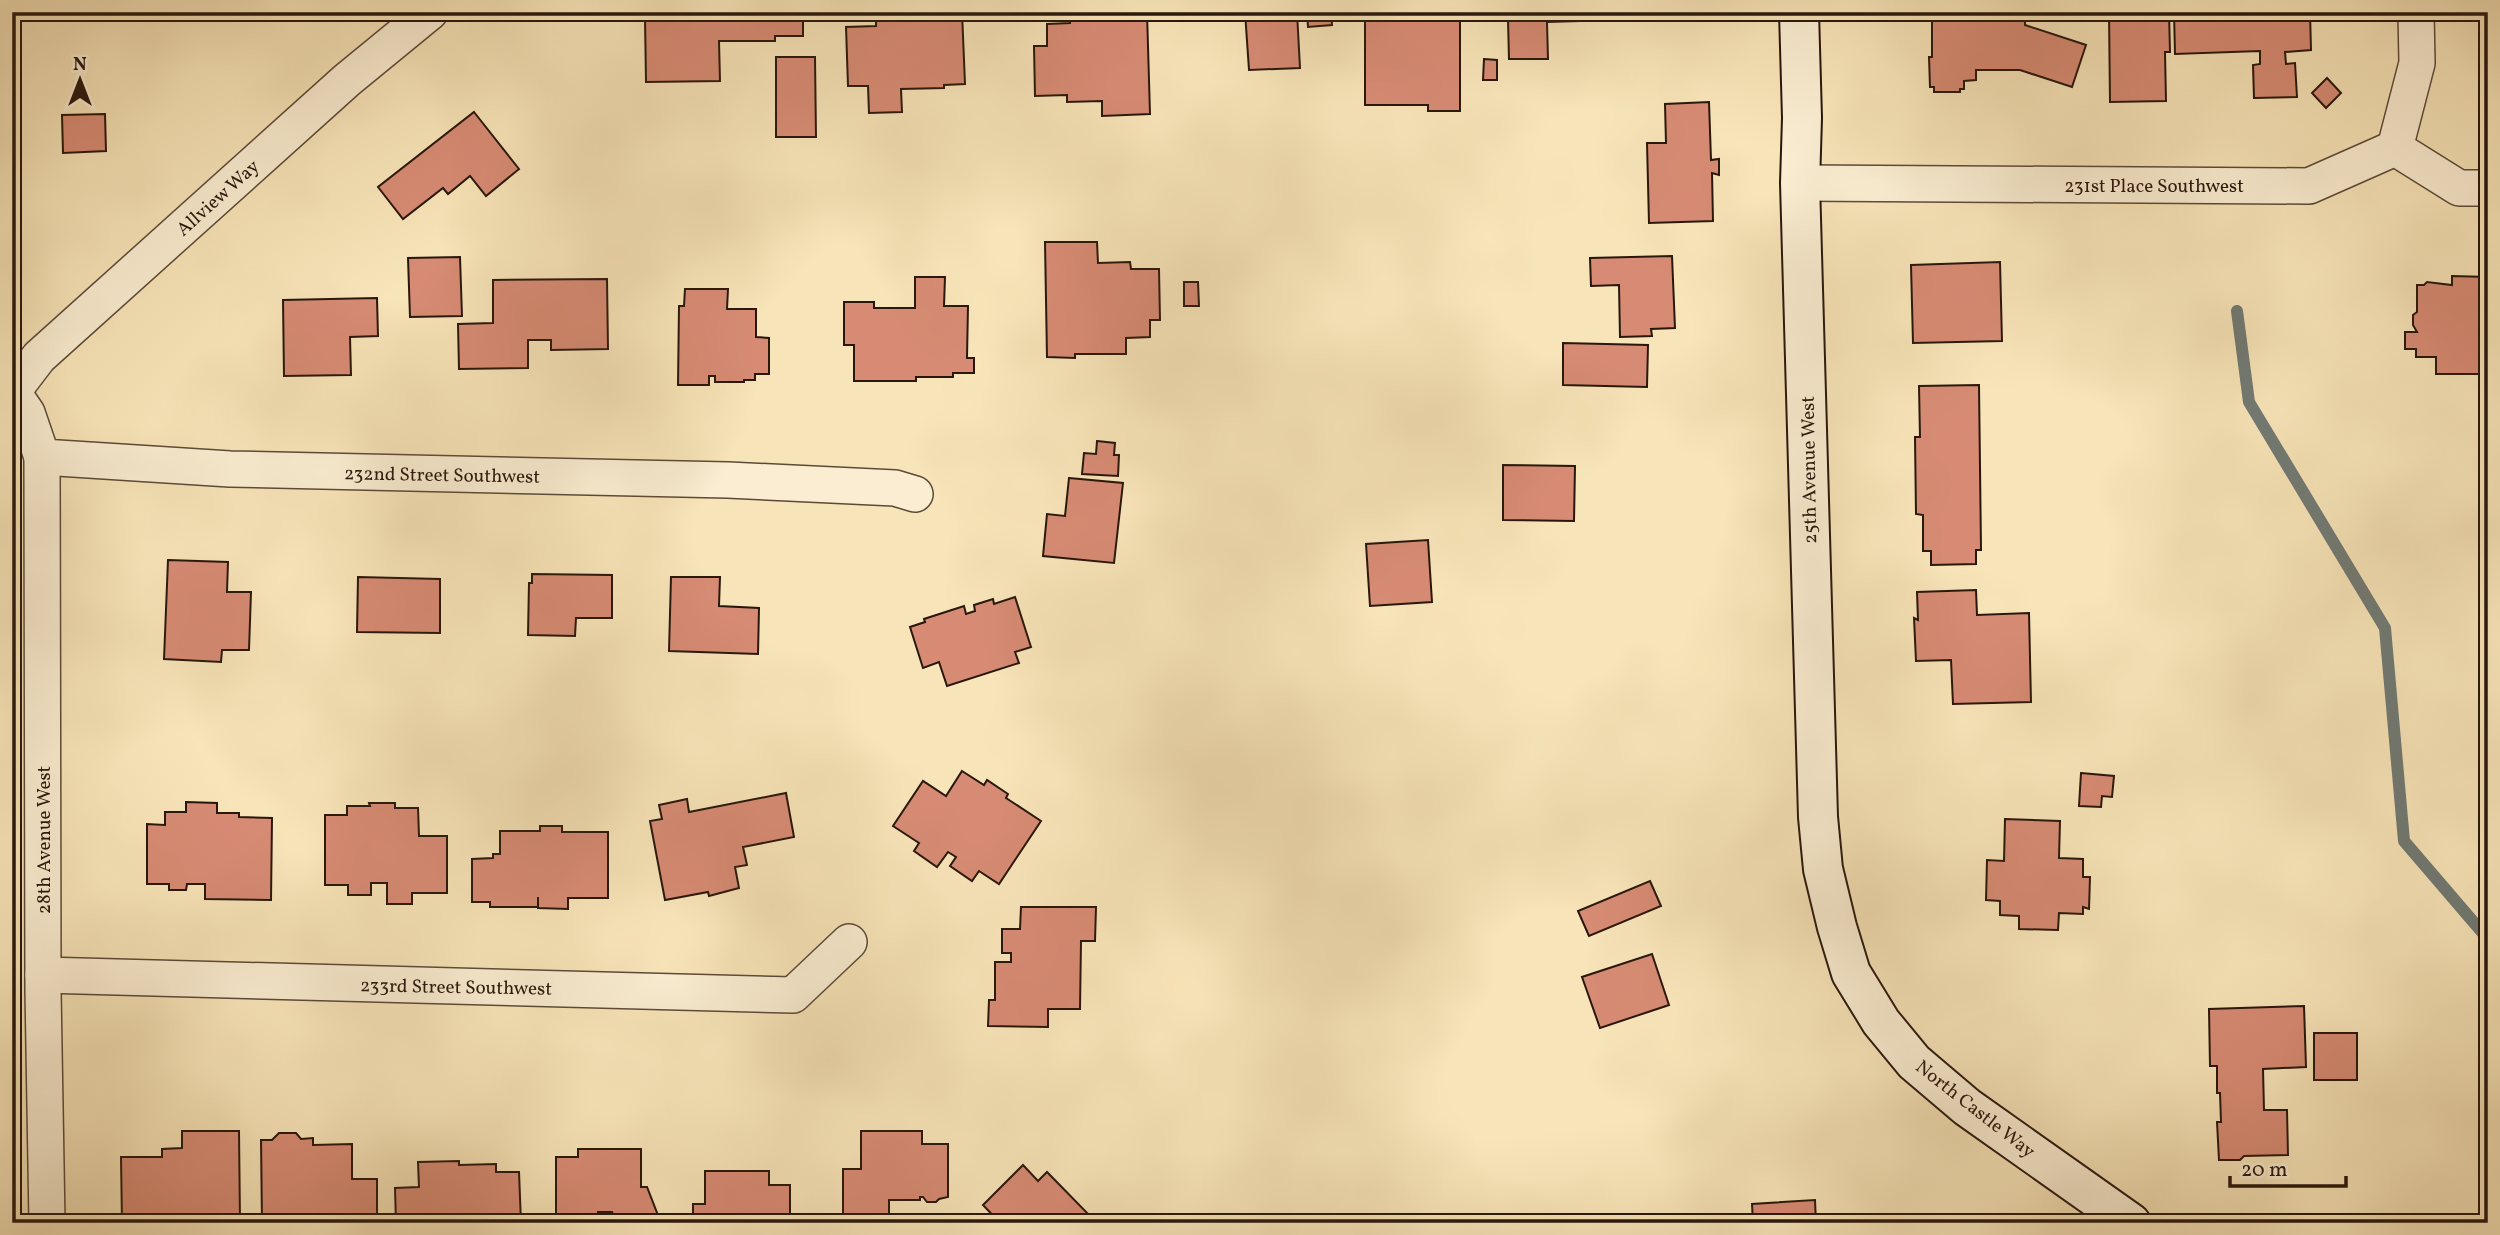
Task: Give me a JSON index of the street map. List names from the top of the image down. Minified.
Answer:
{"streets":{"street":["231st Place Southwest","Allview Way","25th Avenue West","232nd Street Southwest","28th Avenue West","233rd Street Southwest","North Castle Way"]},"crossings":[["231st Place Southwest","25th Avenue West"],["25th Avenue West","North Castle Way"],["232nd Street Southwest","28th Avenue West"],["28th Avenue West","233rd Street Southwest"]],"scale_bar":"20 m","north":"top"}
